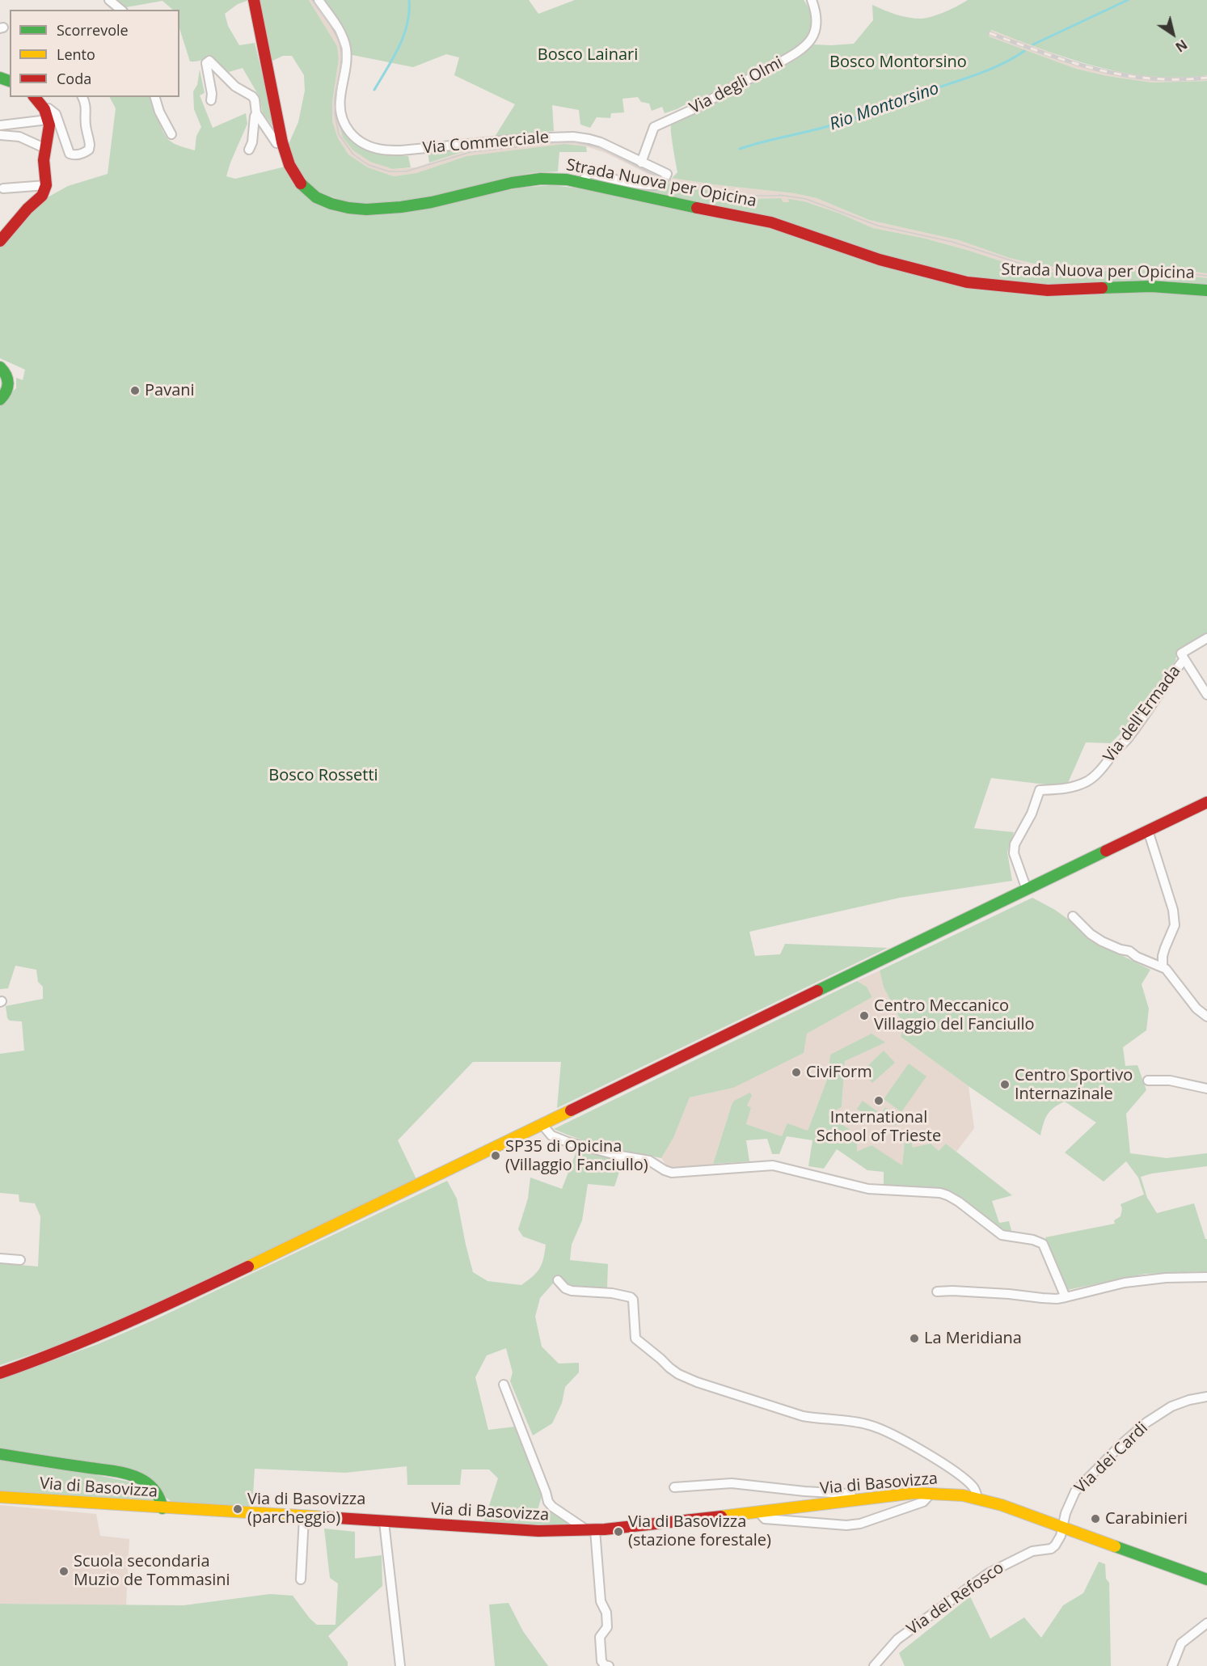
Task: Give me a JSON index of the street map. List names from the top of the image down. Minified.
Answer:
{"streets":{"main road":["Strada Nuova per Opicina","Via di Basovizza"],"street":["Via degli Olmi","Via Commerciale","Via dell'Ermada","Via dei Cardi","Via del Refosco"]},"crossings":[["Via degli Olmi","Via Commerciale"],["Via Commerciale","Strada Nuova per Opicina"],["Via dei Cardi","Via di Basovizza"],["Via dei Cardi","Via del Refosco"],["Via di Basovizza","Via del Refosco"]],"water":["Rio Montorsino"],"parks":["Bosco Lainari","Bosco Montorsino","Bosco Rossetti"],"places":["Pavani","Centro Meccanico Villaggio del Fanciullo","CiviForm","Centro Sportivo Internazinale","International School of Trieste","SP35 di Opicina (Villaggio Fanciullo)","La Meridiana","Via di Basovizza (parcheggio)","Carabinieri","Via di Basovizza (stazione forestale)","Scuola secondaria Muzio de Tommasini"],"legend":["Scorrevole","Lento","Coda"],"north":"bottom right"}
